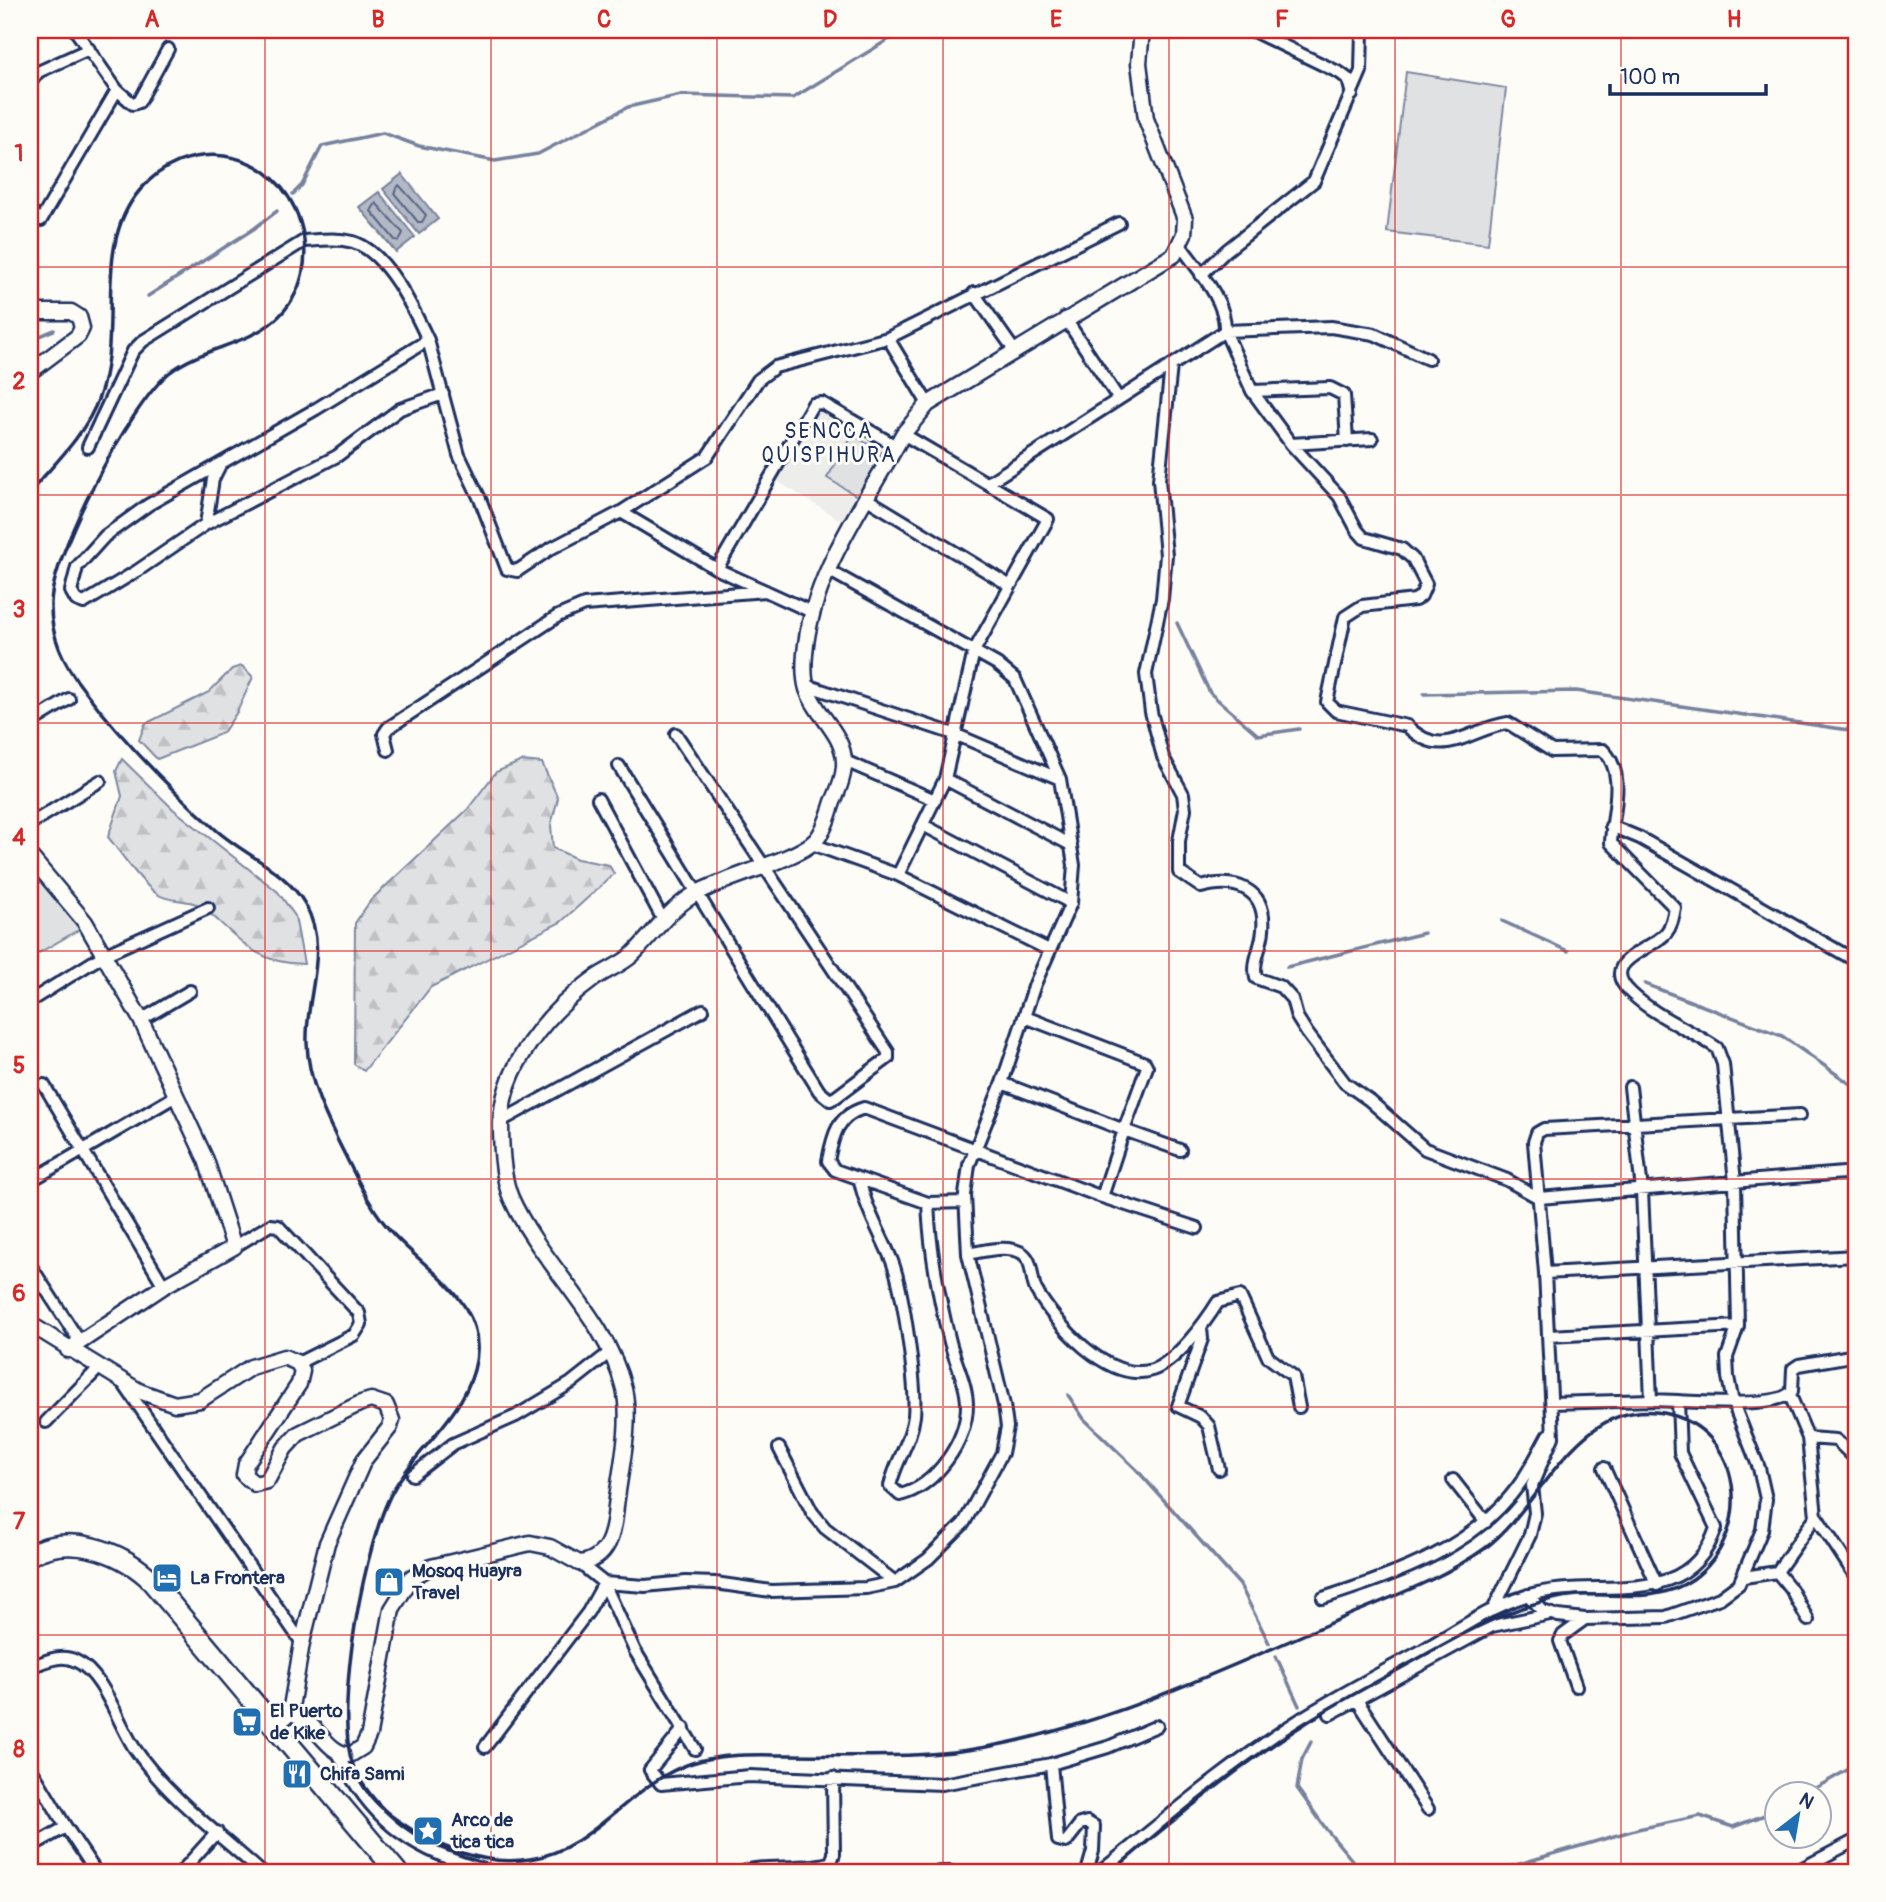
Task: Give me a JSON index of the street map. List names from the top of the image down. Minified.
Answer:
{"districts":["SENCCA QUISPIHURA"],"places":{"hotel":["La Frontera"],"shop":["Mosoq Huayra Travel"],"supermarket":["El Puerto de Kike"],"restaurant":["Chifa Sami"],"place":["Arco de tica tica"]},"scale_bar":"100 m","north":"top right","grid":{"columns":["A","B","C","D","E","F","G","H"],"rows":["1","2","3","4","5","6","7","8"]}}
